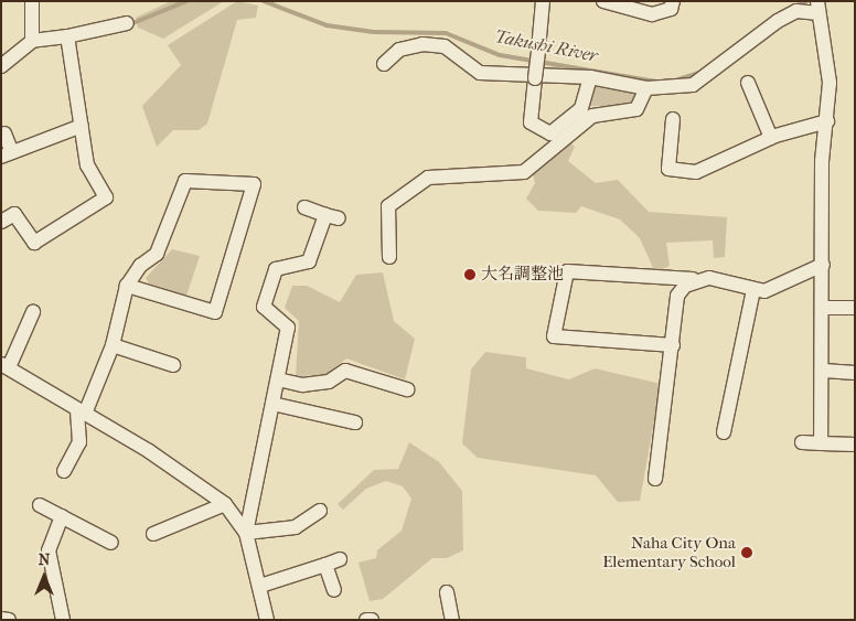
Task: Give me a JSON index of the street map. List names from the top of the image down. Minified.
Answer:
{"water":["Takushi River"],"places":["大名調整池","Naha City Ona Elementary School"],"north":"top"}
